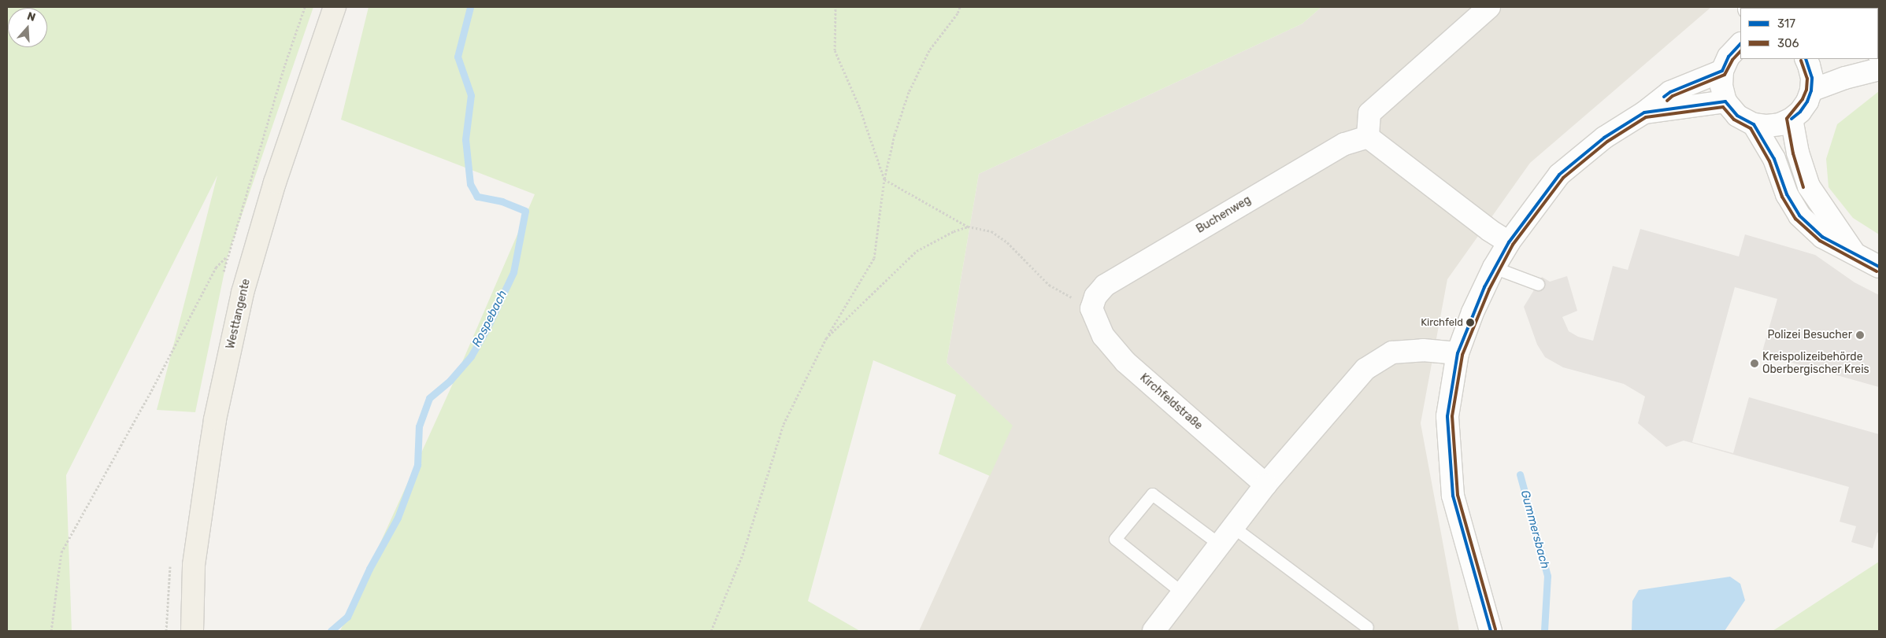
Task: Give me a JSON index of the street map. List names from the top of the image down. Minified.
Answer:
{"streets":{"main road":["Westtangente"],"street":["Buchenweg","Kirchfeldstraße"]},"crossings":[["Buchenweg","Kirchfeldstraße"]],"water":["Rospebach","Gummersbach"],"places":["Kirchfeld","Polizei Besucher","Kreispolizeibehörde Oberbergischer Kreis"],"lines":["transit line 317","transit line 306"],"legend":["317","306"],"north":"top"}
